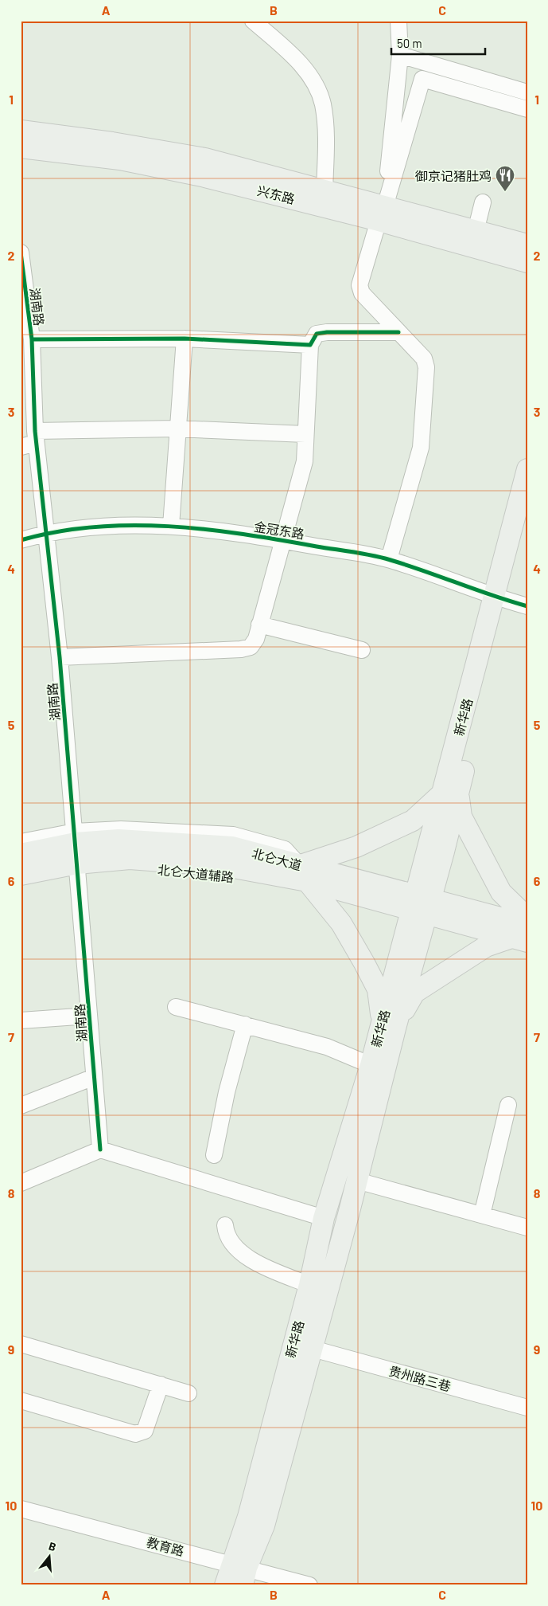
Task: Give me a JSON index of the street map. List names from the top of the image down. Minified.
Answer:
{"streets":{"main road":["兴东路","新华路","北仑大道"],"street":["湖南路","金冠东路","贵州路三巷","教育路"]},"crossings":[["湖南路","金冠东路"],["湖南路","北仑大道"],["金冠东路","新华路"],["新华路","北仑大道"],["新华路","贵州路三巷"],["新华路","教育路"]],"places":{"restaurant":["御京记猪肚鸡"]},"scale_bar":"50 m","north":"top","grid":{"columns":["A","B","C"],"rows":["1","2","3","4","5","6","7","8","9","10"]}}
